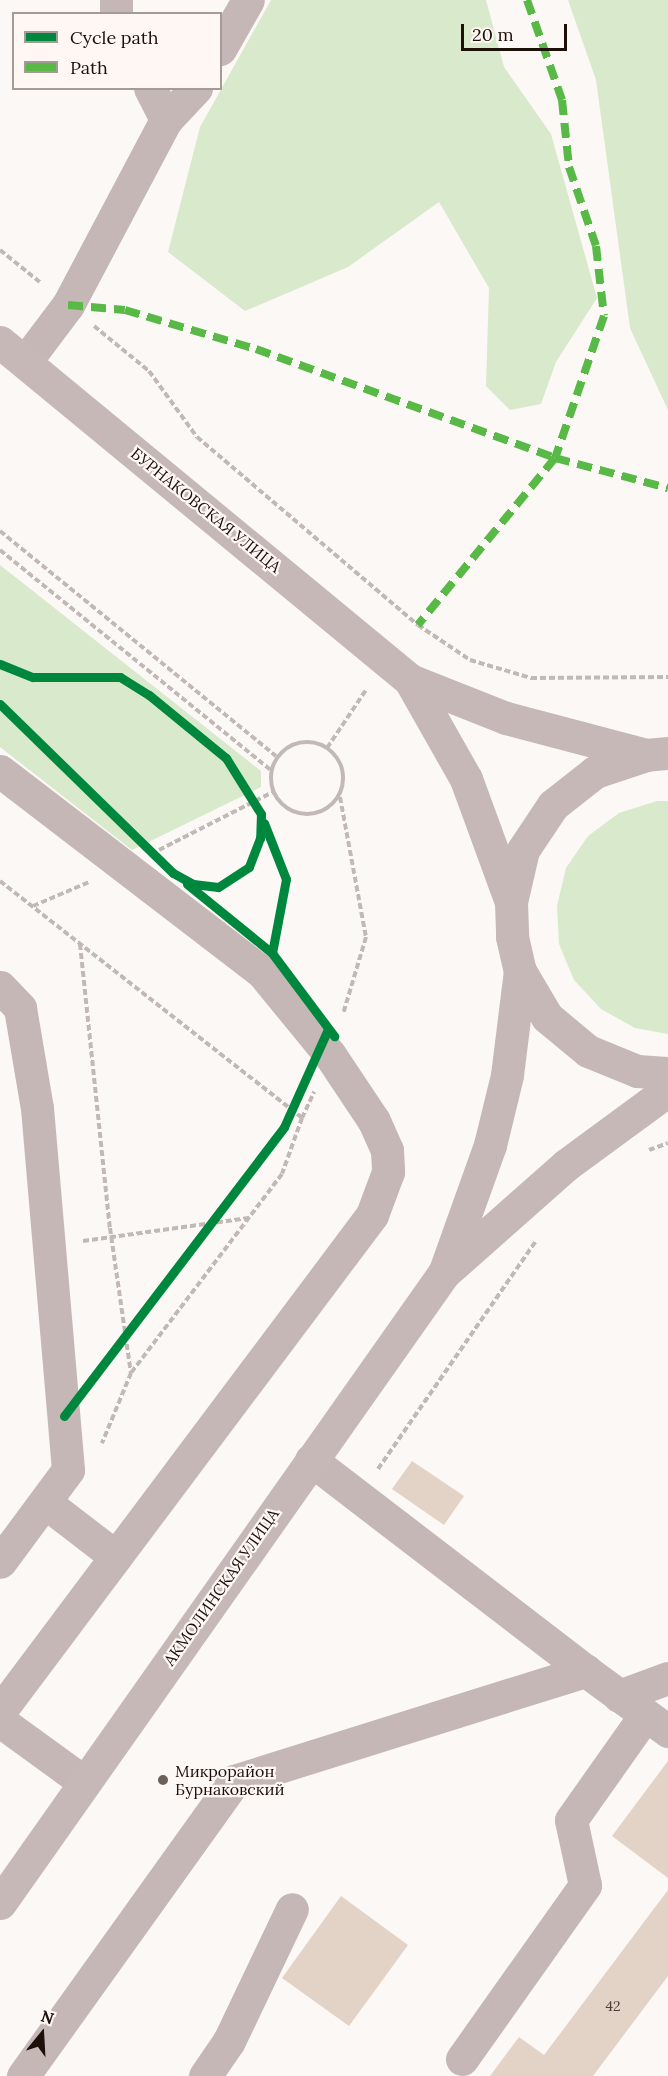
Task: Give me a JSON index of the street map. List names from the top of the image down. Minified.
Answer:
{"streets":{"main road":["БУРНАКОВСКАЯ УЛИЦА","АКМОЛИНСКАЯ УЛИЦА"]},"places":["Микрорайон Бурнаковский"],"house_numbers":["42"],"legend":["Cycle path","Path"],"scale_bar":"20 m","north":"top"}
